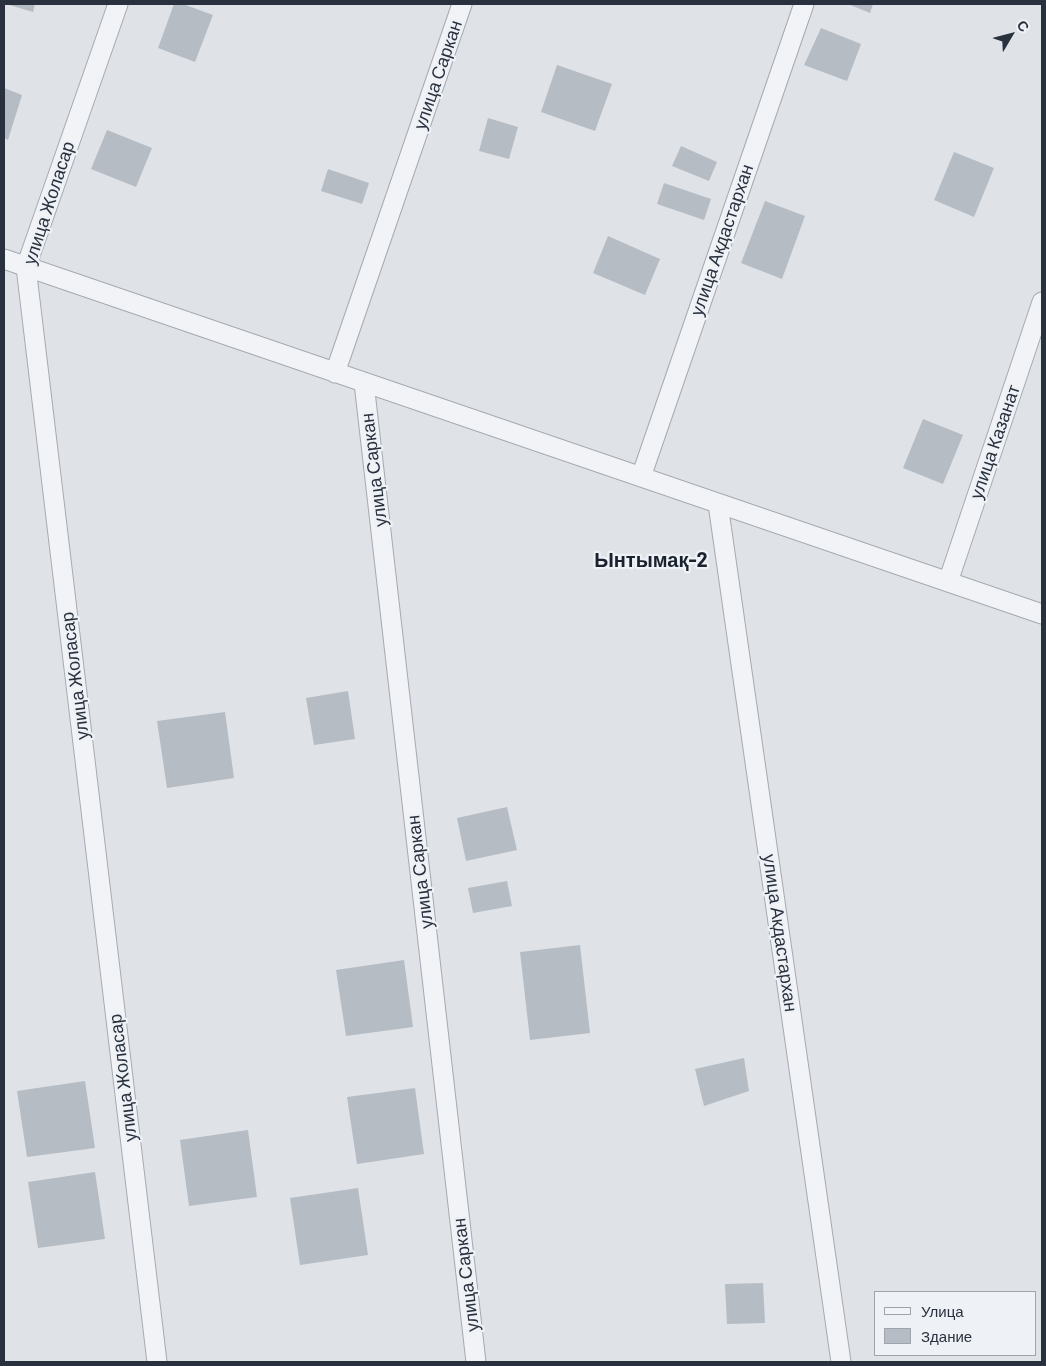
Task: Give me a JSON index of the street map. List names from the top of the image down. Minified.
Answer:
{"streets":{"street":["улица Саркан","улица Жоласар","улица Акдастархан","улица Казанат"]},"districts":["Ынтымақ-2"],"legend":["Улица","Здание"],"north":"top right"}
